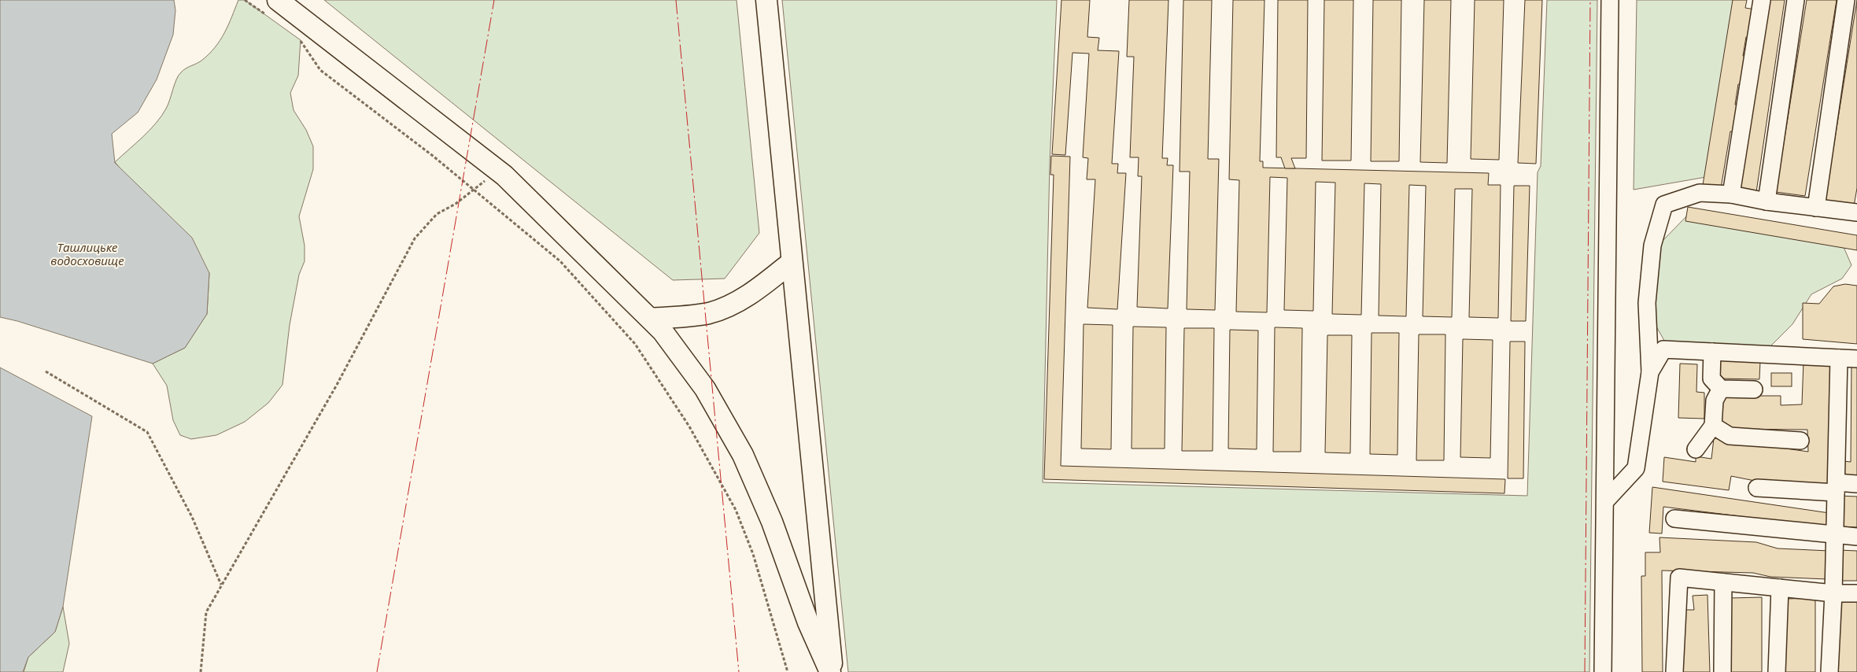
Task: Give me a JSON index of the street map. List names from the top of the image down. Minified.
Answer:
{"water":["Ташлицьке водосховище"]}
